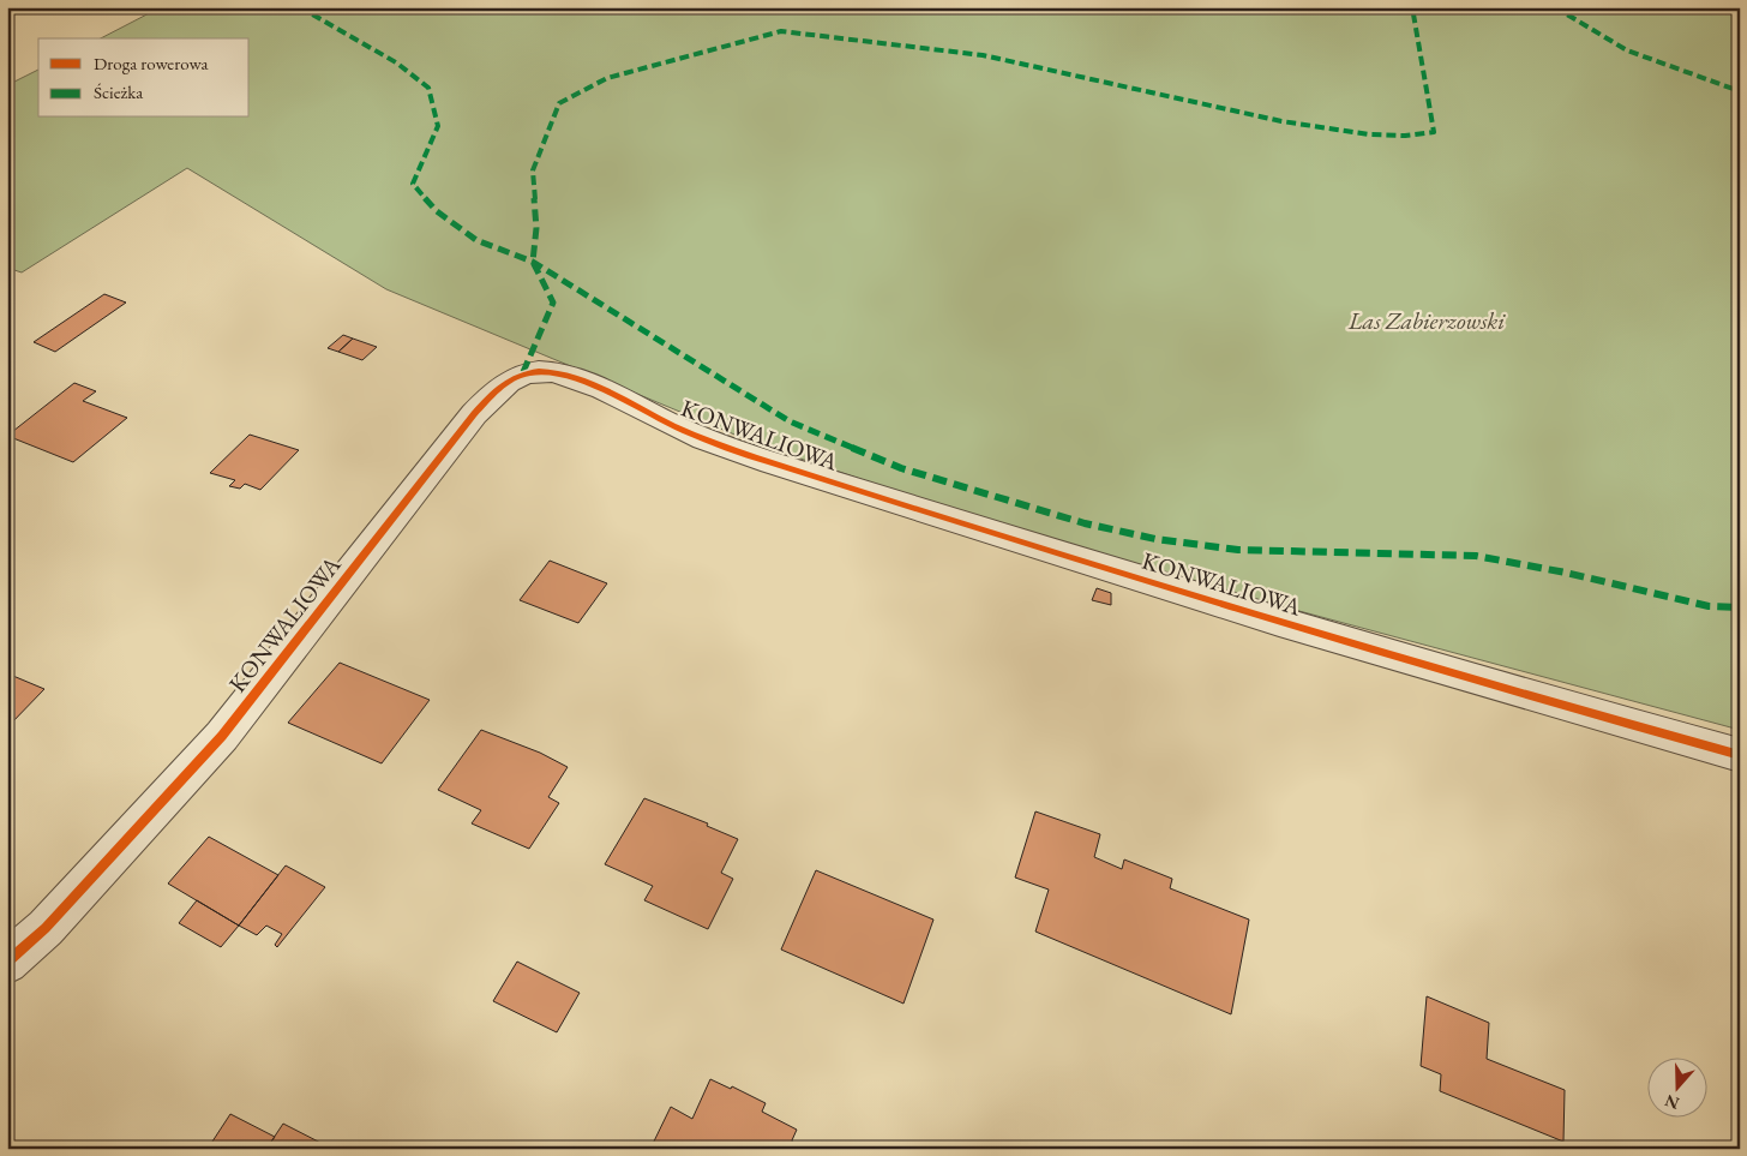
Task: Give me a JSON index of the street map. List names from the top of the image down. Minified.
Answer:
{"streets":{"street":["KONWALIOWA"]},"parks":["Las Zabierzowski"],"legend":["Droga rowerowa","Ścieżka"],"north":"bottom"}
